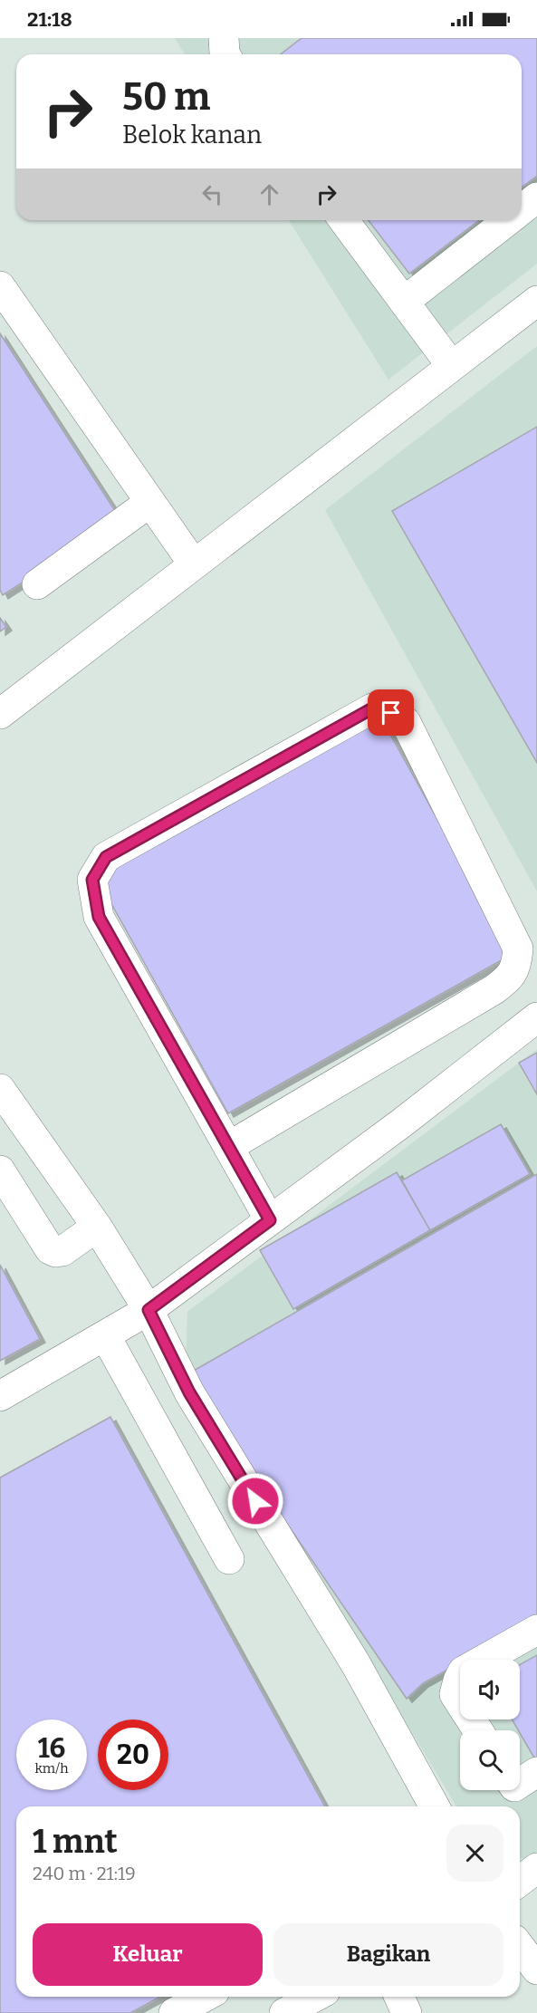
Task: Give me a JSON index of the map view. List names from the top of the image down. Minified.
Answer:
{"page":{"status":"21:18","turn":["50 m","Belok kanan"],"speed":"16 km/h","limit":"20","heading":["1 mnt","240 m · 21:19"],"buttons":["Keluar","Bagikan"]}}
